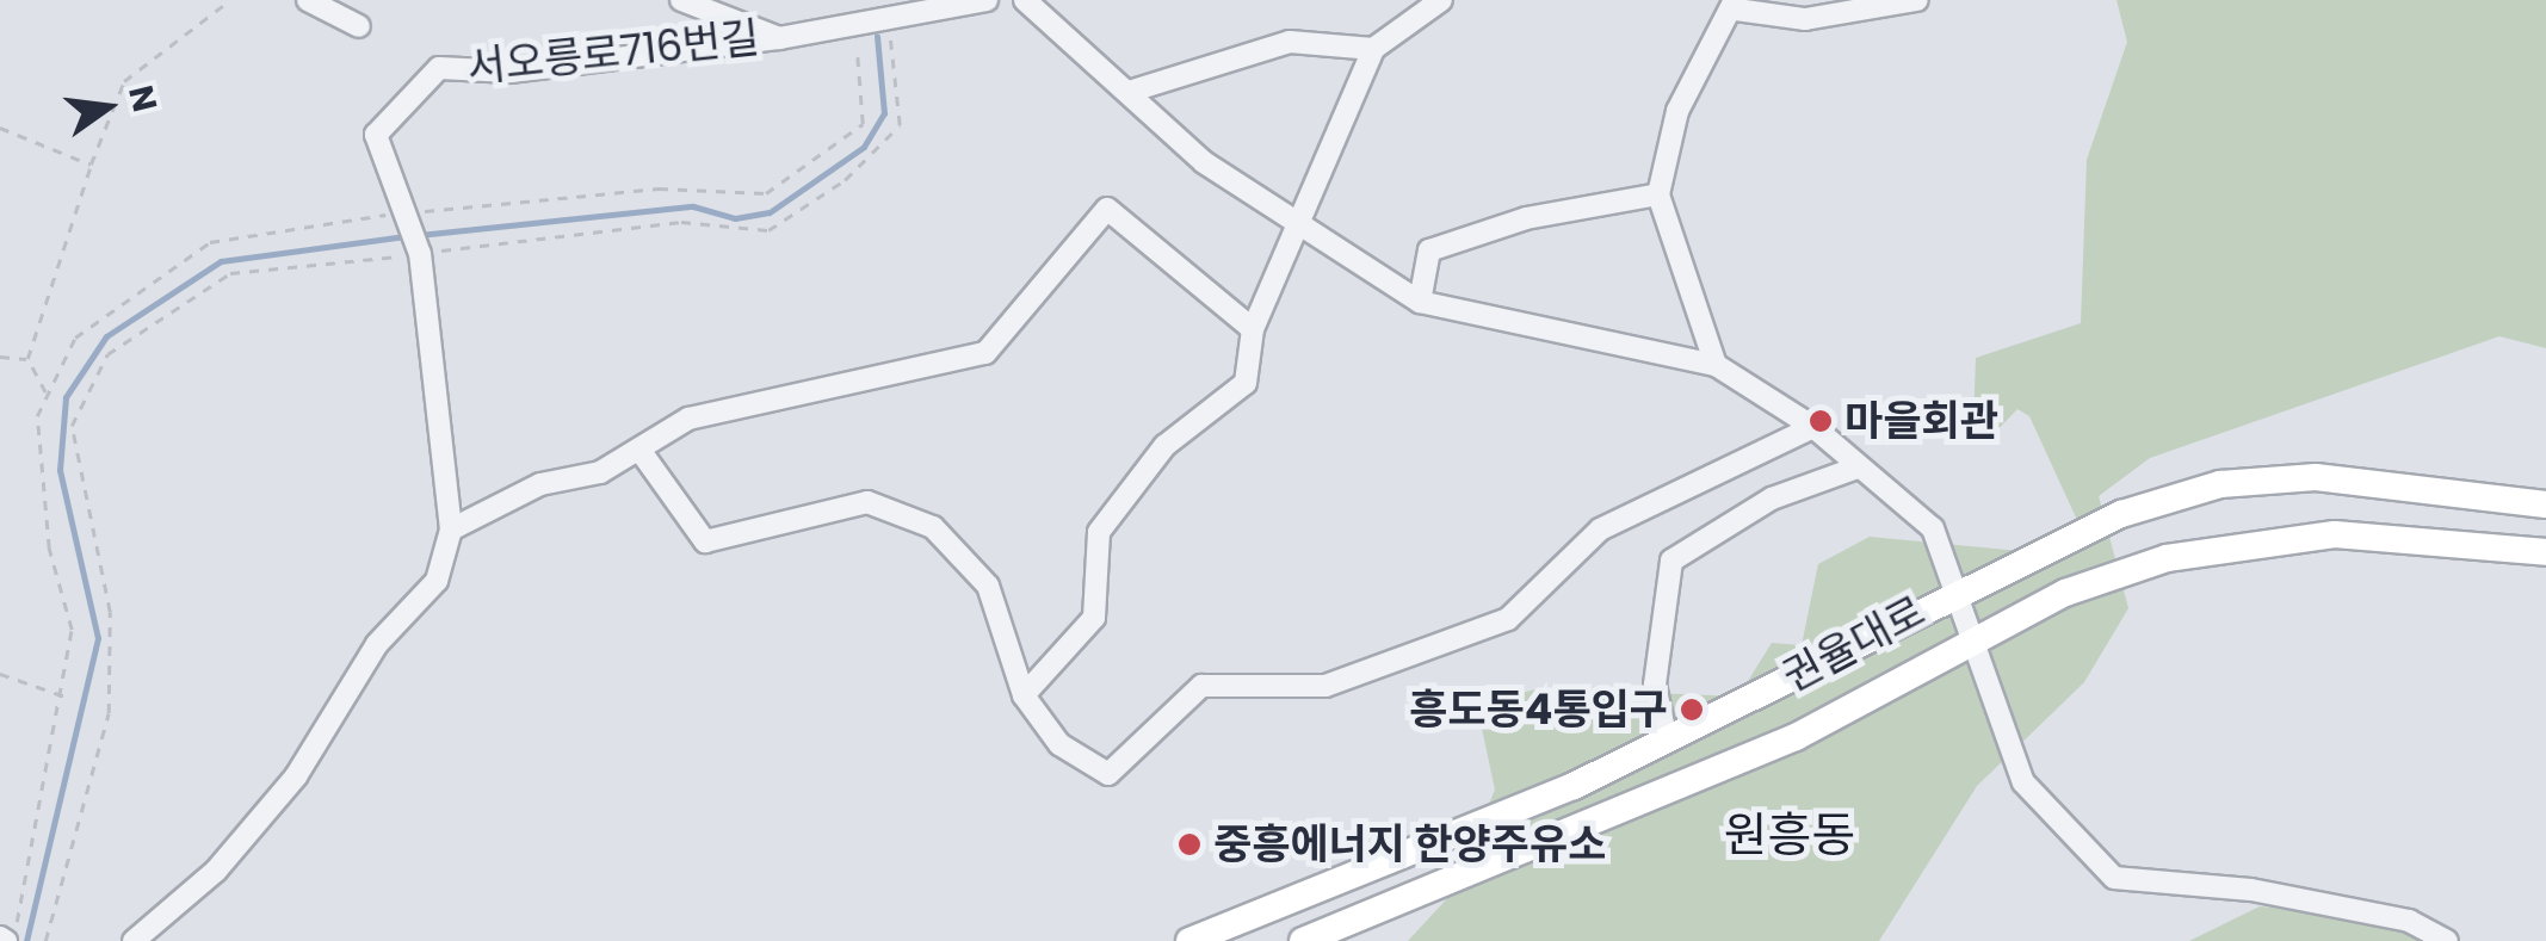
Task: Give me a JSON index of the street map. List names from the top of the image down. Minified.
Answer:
{"streets":{"main road":["권율대로"],"street":["서오릉로716번길"]},"districts":["원흥동"],"places":["마을회관","흥도동4통입구","중흥에너지 한양주유소"],"north":"right"}
